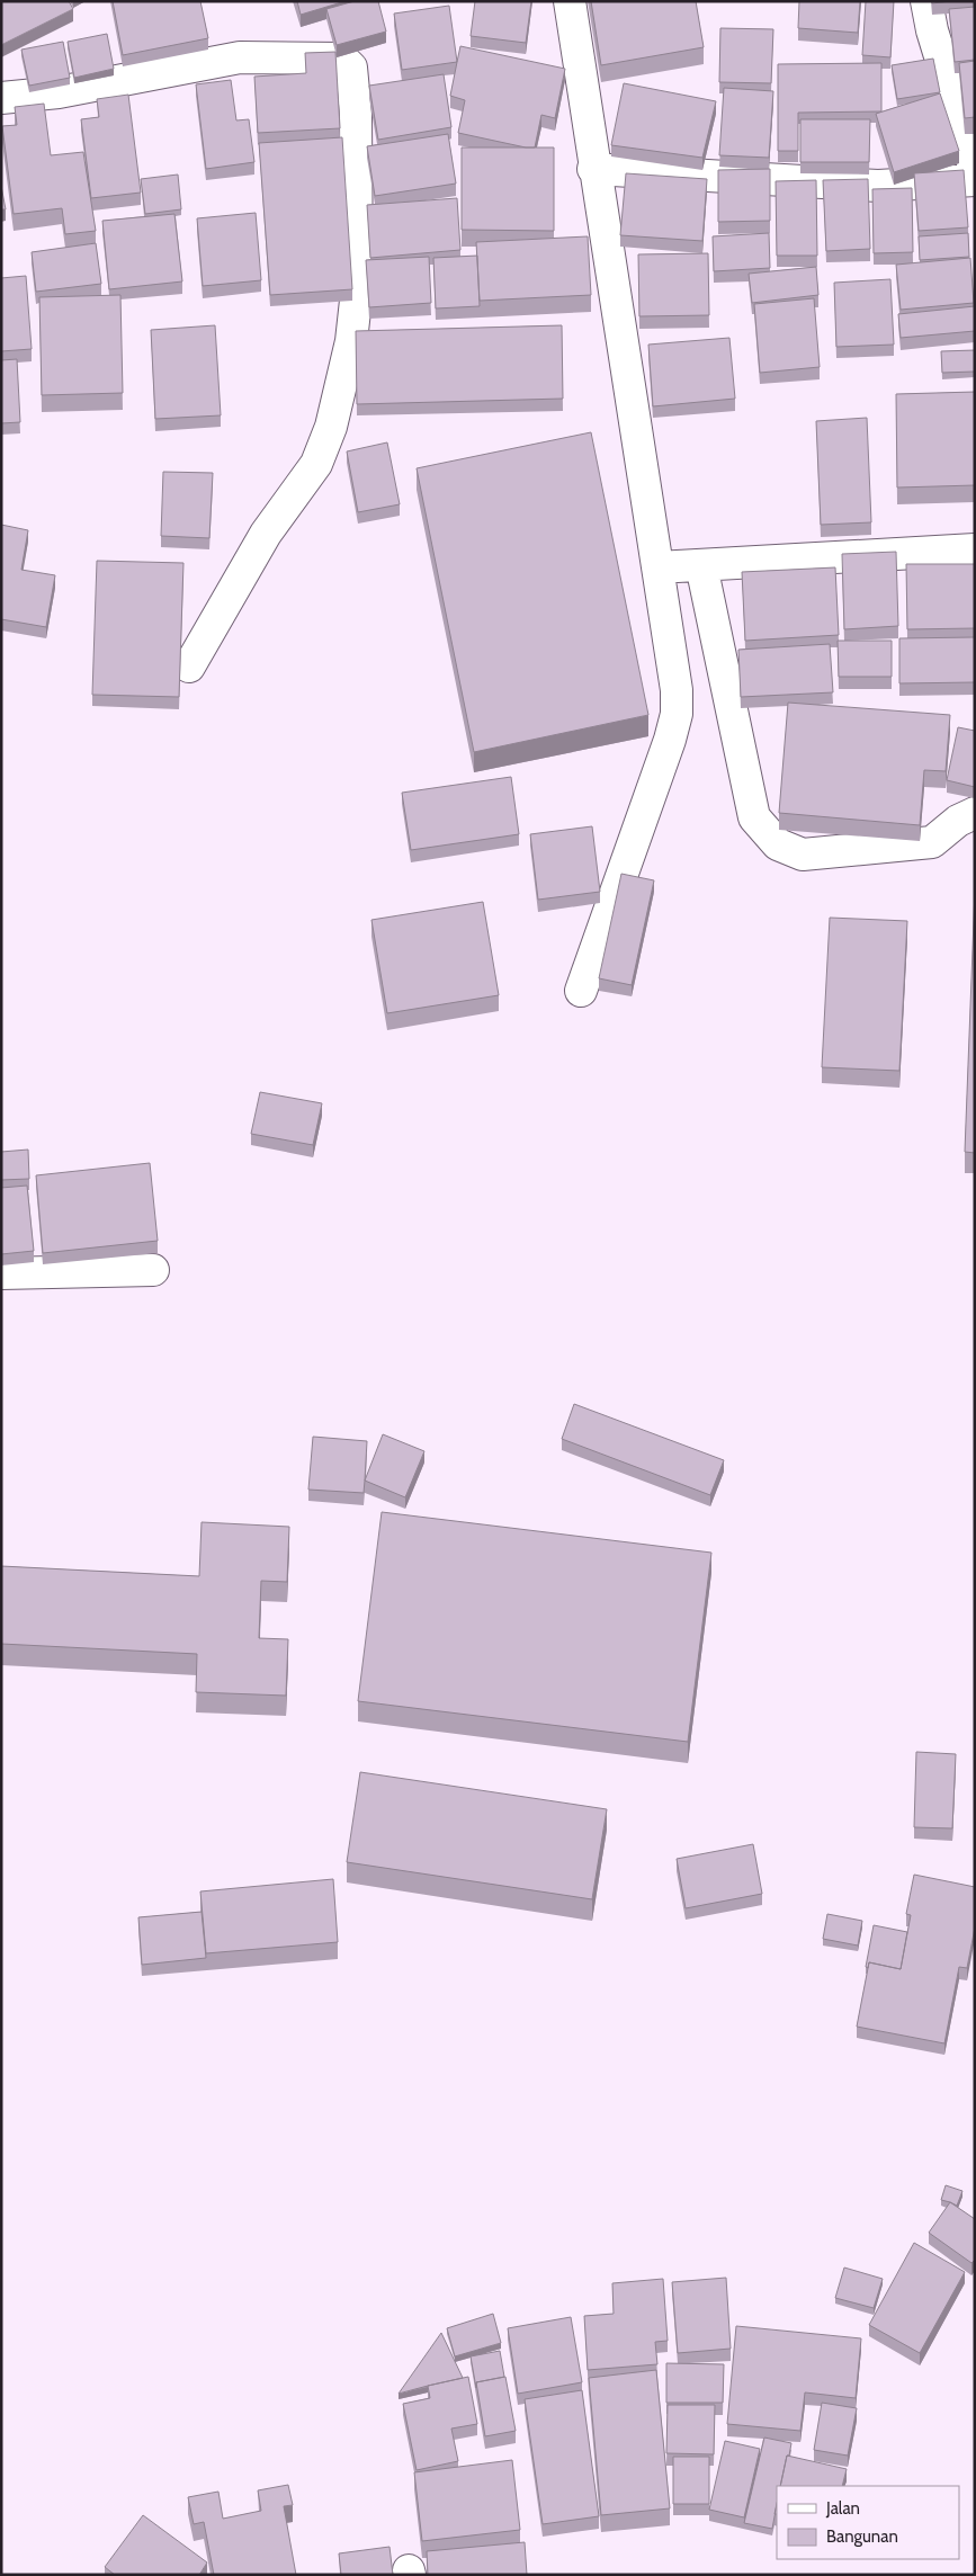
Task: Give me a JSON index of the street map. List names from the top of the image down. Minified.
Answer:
{"legend":["Jalan","Bangunan"]}
